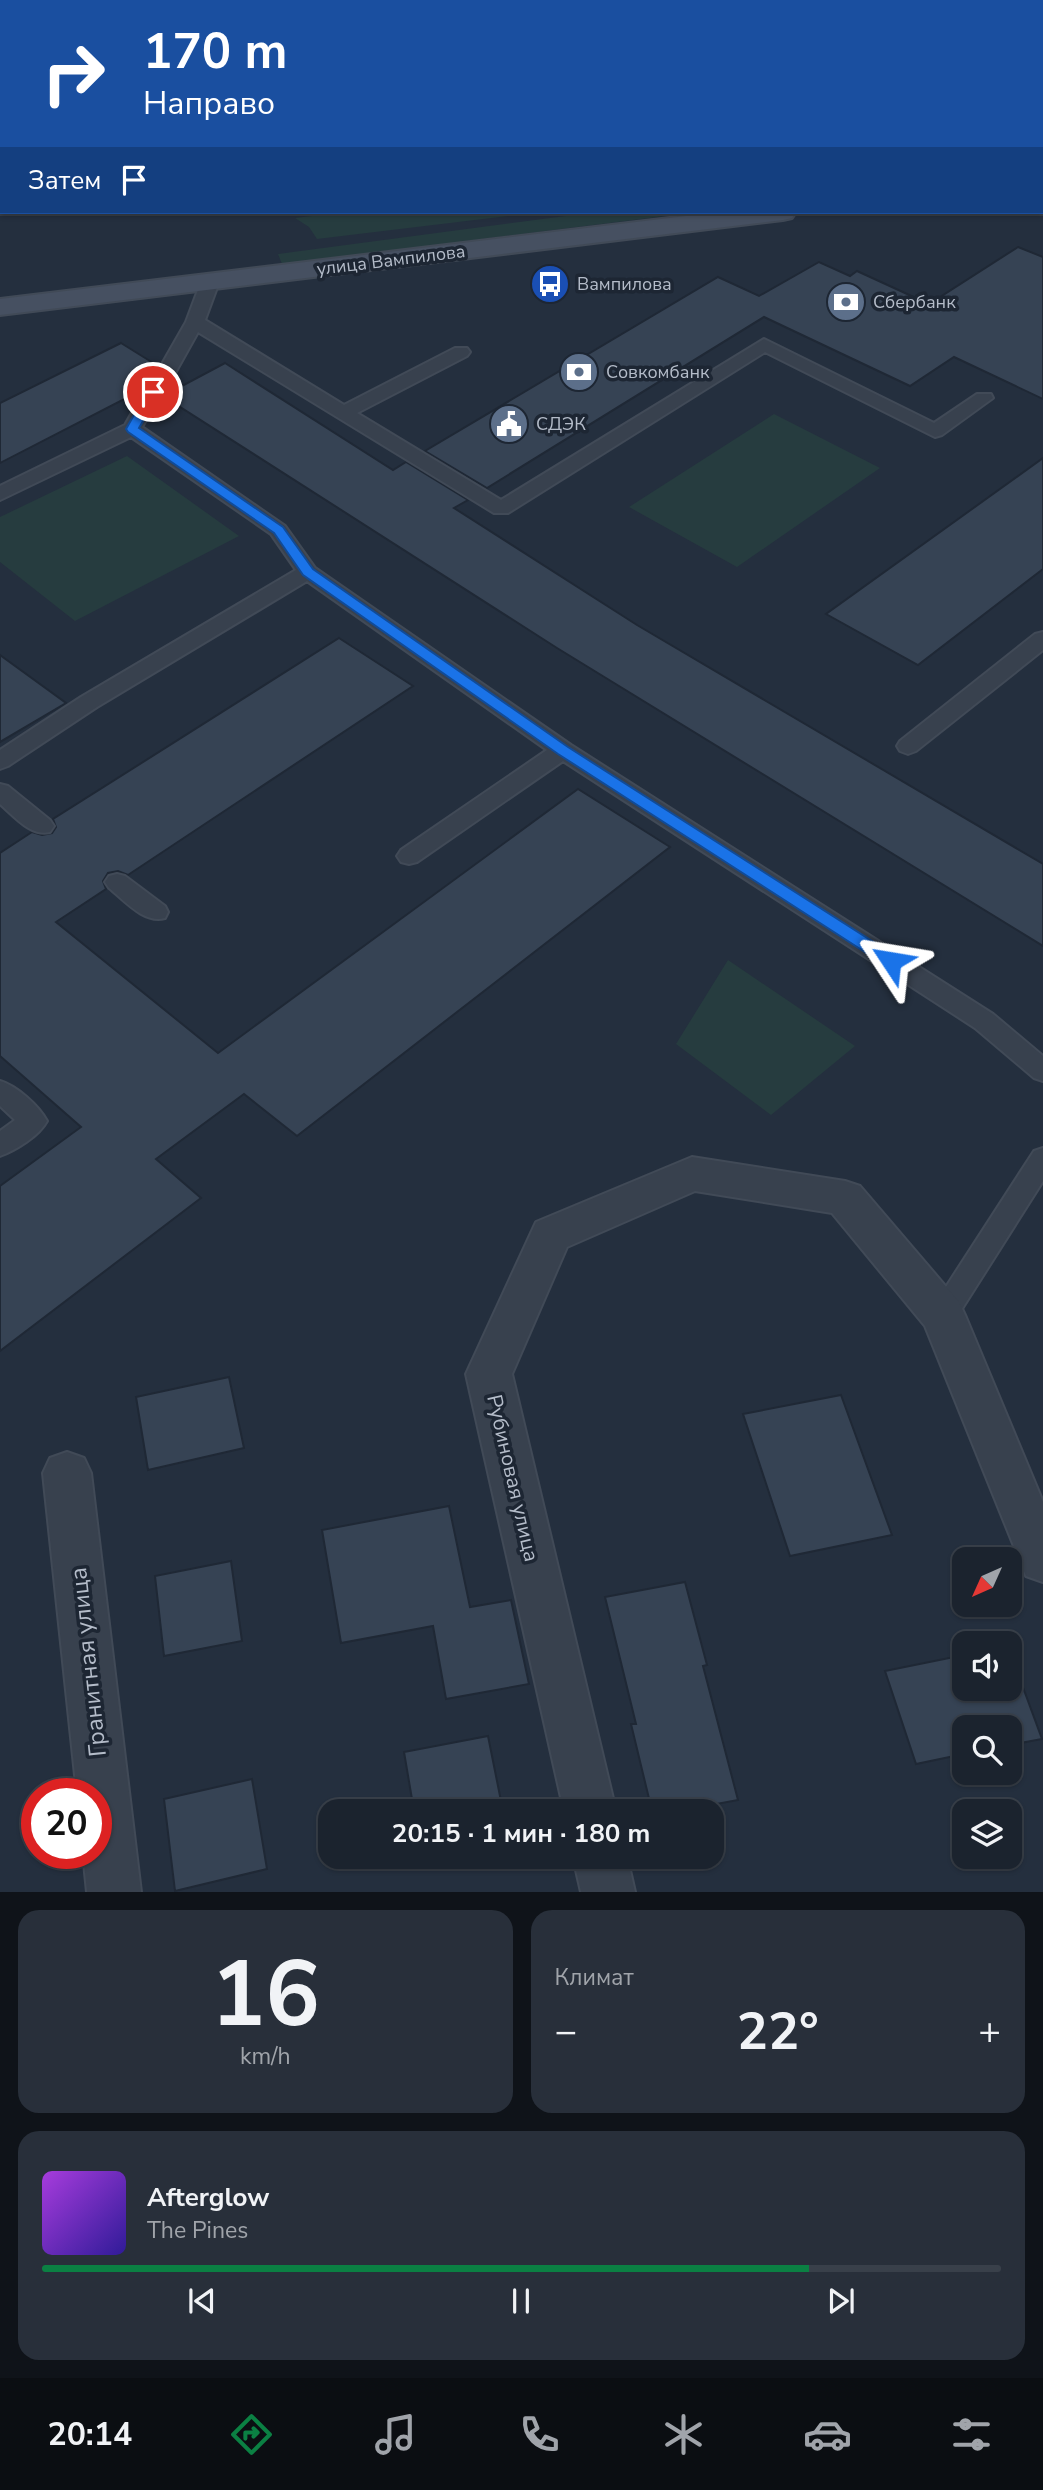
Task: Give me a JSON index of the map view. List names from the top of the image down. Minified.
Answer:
{"streets":{"street":["улица Вампилова","Рубиновая улица","Гранитная улица"]},"places":{"bus stop":["Вампилова"],"bank":["Сбербанк","Совкомбанк"],"public building":["СДЭК"]},"north":"bottom left","page":{"turn":["170 m","Направо"],"then":"Затем","limit":"20","trip":"20:15 · 1 мин · 180 m","tile":[["16","km/h"],"Климат"],"heat":["−","22°","+"],"song":["Afterglow","The Pines"],"tabs":"20:14"}}
